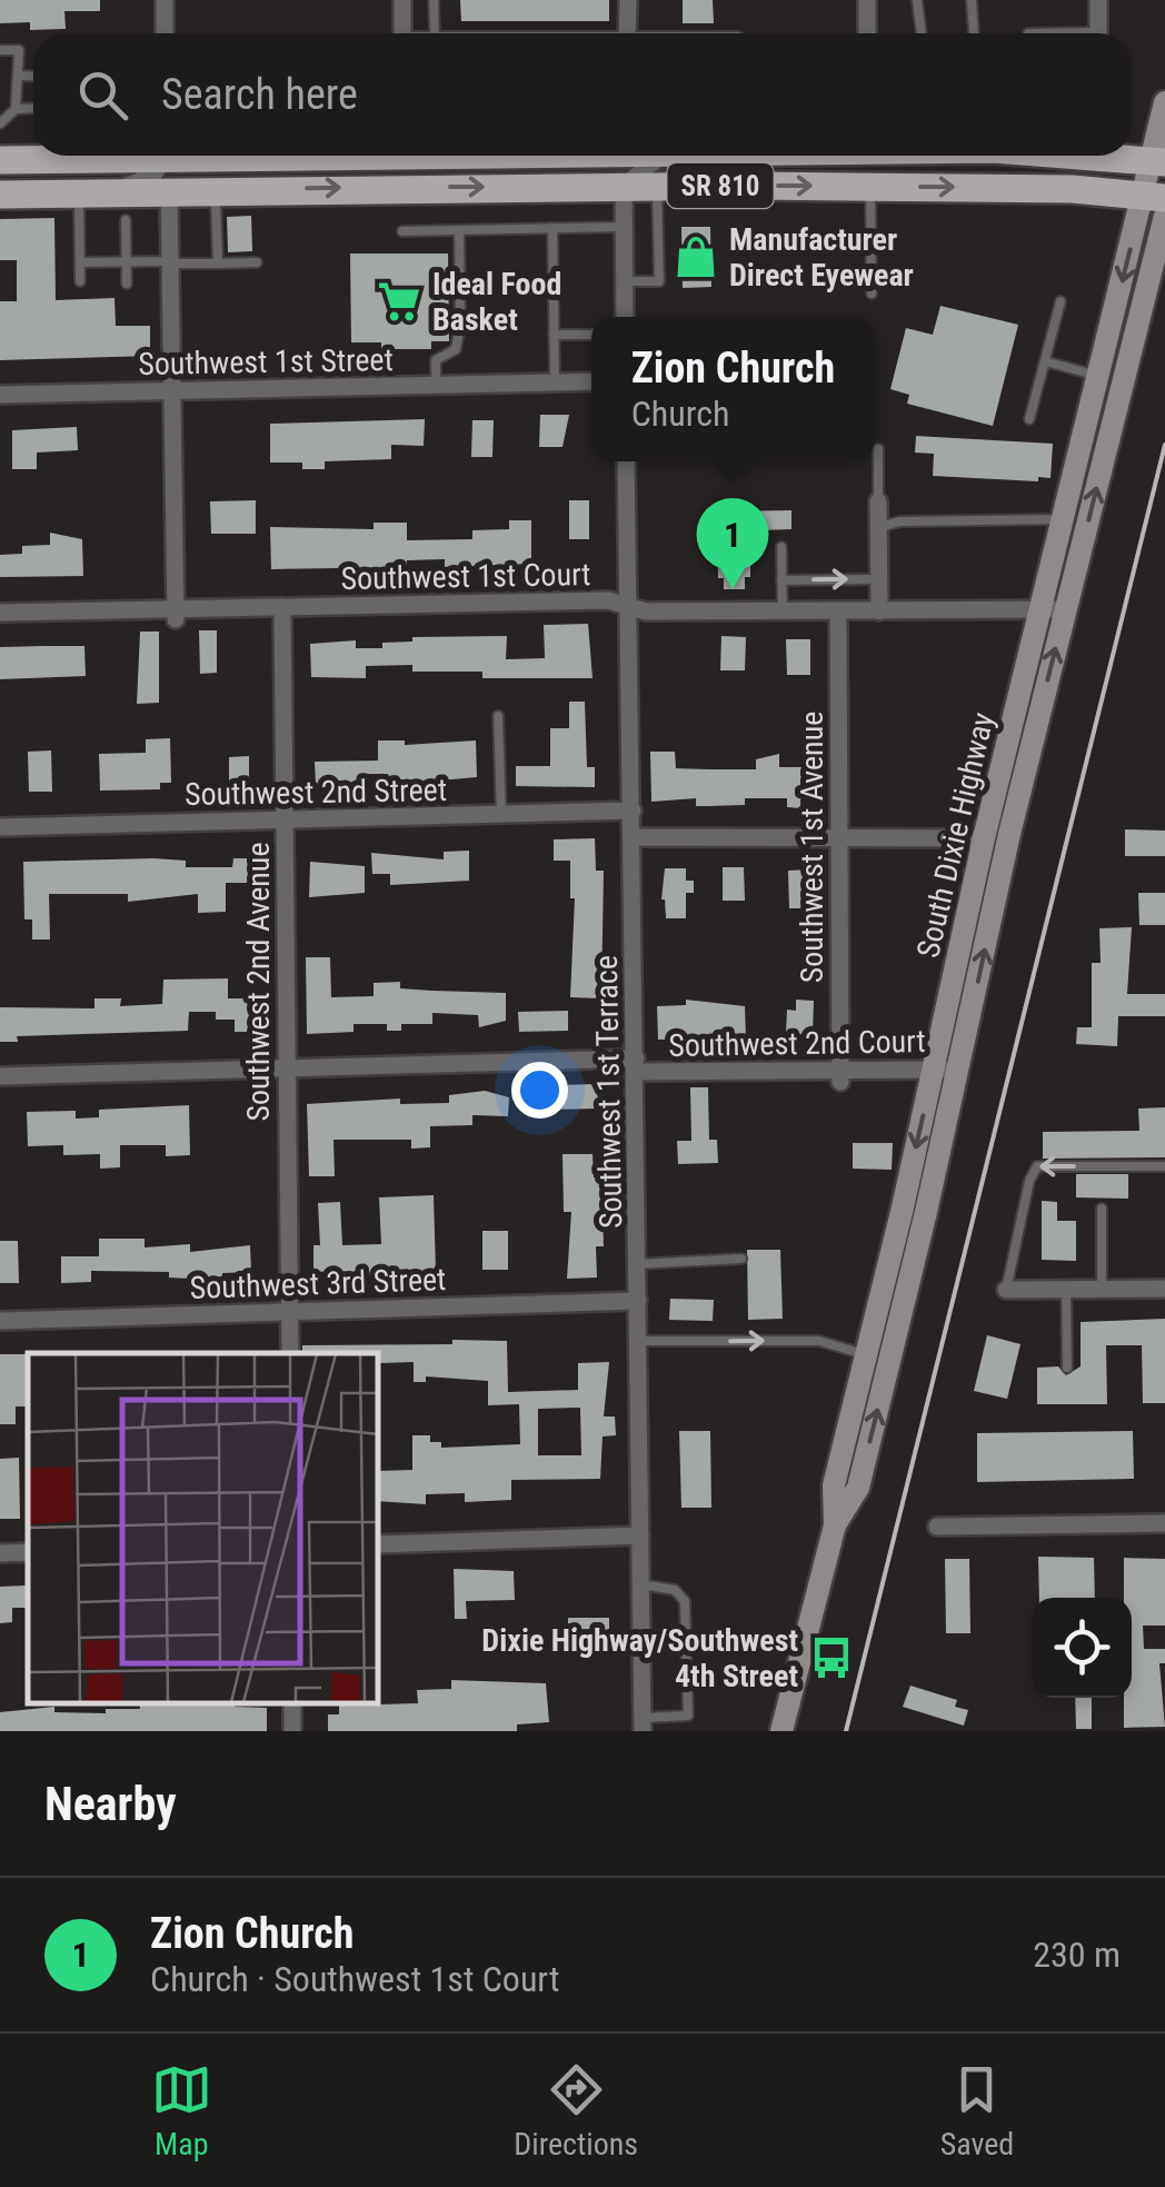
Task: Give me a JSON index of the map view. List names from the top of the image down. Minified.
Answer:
{"streets":{"main road":["SR 810","South Dixie Highway"],"street":["Southwest 1st Street","Southwest 1st Court","Southwest 2nd Street","Southwest 1st Avenue","Southwest 2nd Avenue","Southwest 2nd Court","Southwest 1st Terrace","Southwest 3rd Street"]},"crossings":[["SR 810","South Dixie Highway"],["Southwest 1st Court","South Dixie Highway"],["Southwest 1st Court","Southwest 1st Avenue"],["Southwest 1st Court","Southwest 2nd Avenue"],["Southwest 1st Court","Southwest 1st Terrace"],["Southwest 2nd Street","Southwest 2nd Avenue"],["Southwest 2nd Street","Southwest 1st Terrace"],["South Dixie Highway","Southwest 2nd Court"],["Southwest 1st Avenue","Southwest 2nd Court"],["Southwest 2nd Avenue","Southwest 2nd Court"],["Southwest 2nd Avenue","Southwest 3rd Street"],["Southwest 2nd Court","Southwest 1st Terrace"],["Southwest 1st Terrace","Southwest 3rd Street"]],"places":{"shop":["Manufacturer Direct Eyewear"],"supermarket":["Ideal Food Basket"],"bus stop":["Dixie Highway/Southwest 4th Street"]},"page":{"search":"Search here","popup":["Zion Church","Church"],"pins":"1","heading":"Nearby","list":[{"mark":"1","name":"Zion Church","note":"Church · Southwest 1st Court","value":"230 m"}],"nav":["Map","Directions","Saved"]}}
